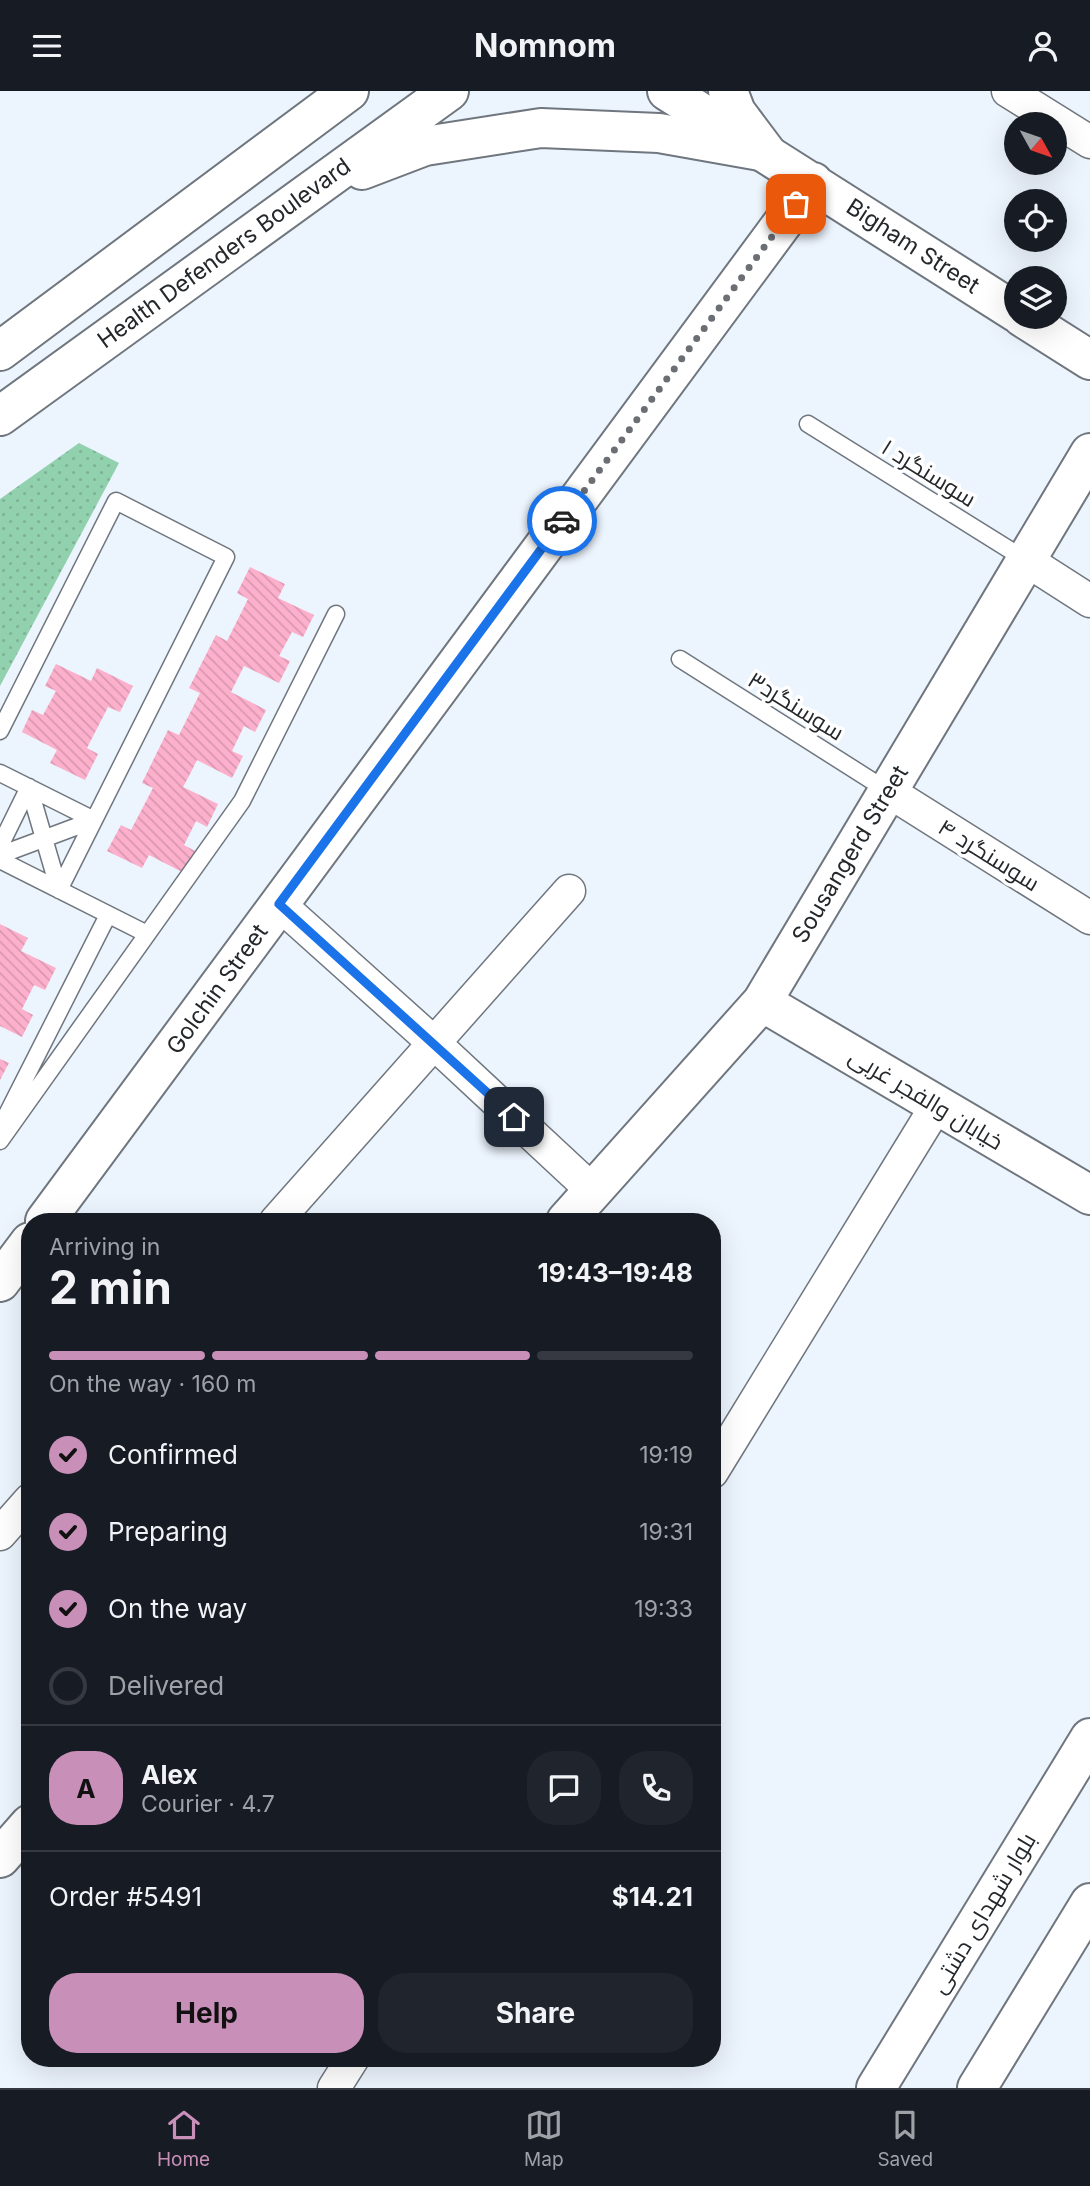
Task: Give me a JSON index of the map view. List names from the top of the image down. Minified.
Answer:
{"streets":{"street":["Bigham Street","Health Defenders Boulevard","Sousangerd Street","سوسنگرد ۴","Golchin Street","خیابان والفجر غربی","بلوار شهدای دشتی"],"lane":["سوسنگرد ۱","سوسنگرد۳"]},"crossings":[["Bigham Street","Golchin Street"],["سوسنگرد ۱","Sousangerd Street"],["سوسنگرد۳","Sousangerd Street"],["سوسنگرد۳","سوسنگرد ۴"],["Sousangerd Street","سوسنگرد ۴"],["Sousangerd Street","خیابان والفجر غربی"]],"north":"bottom right","page":{"header":"Nomnom","heading":["2 min","Arriving in","19:43–19:48"],"panel":["Alex","Courier · 4.7","Order #5491","$14.21"],"bar":"On the way · 160 m","list":[["Confirmed","19:19"],["Preparing","19:31"],["On the way","19:33"],"Delivered"],"round":"A","buttons":["Help","Share"],"tabs":["Home","Map","Saved"]}}
